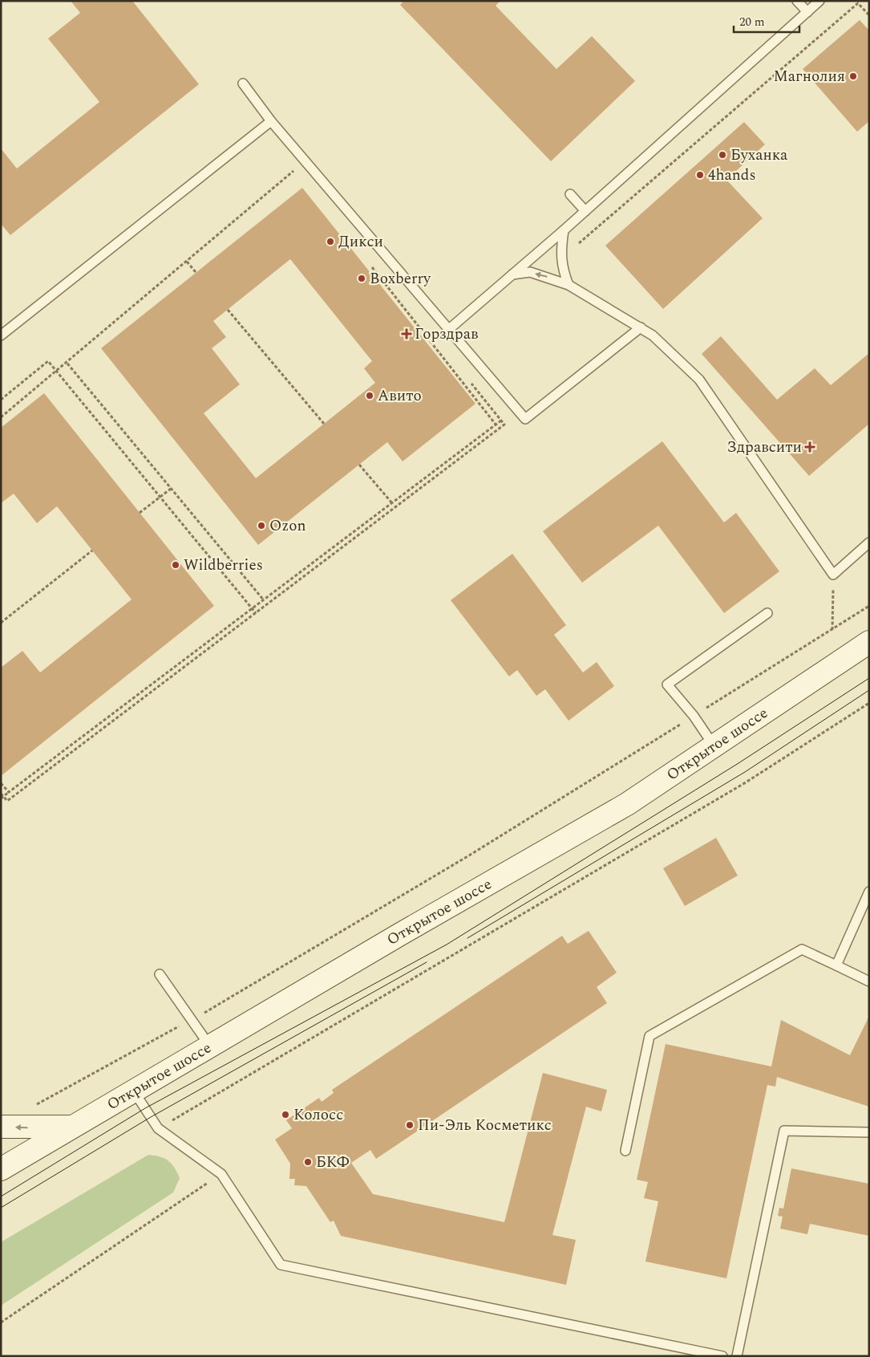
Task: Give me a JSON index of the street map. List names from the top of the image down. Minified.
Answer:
{"streets":{"main road":["Открытое шоссе"]},"places":{"other":["Магнолия","Буханка","4hands","Дикси","Boxberry","Авито","Ozon","Wildberries","Колосс","Пи-Эль Косметикс","БКФ"],"health":["Горздрав","Здравсити"]},"scale_bar":"20 m"}
